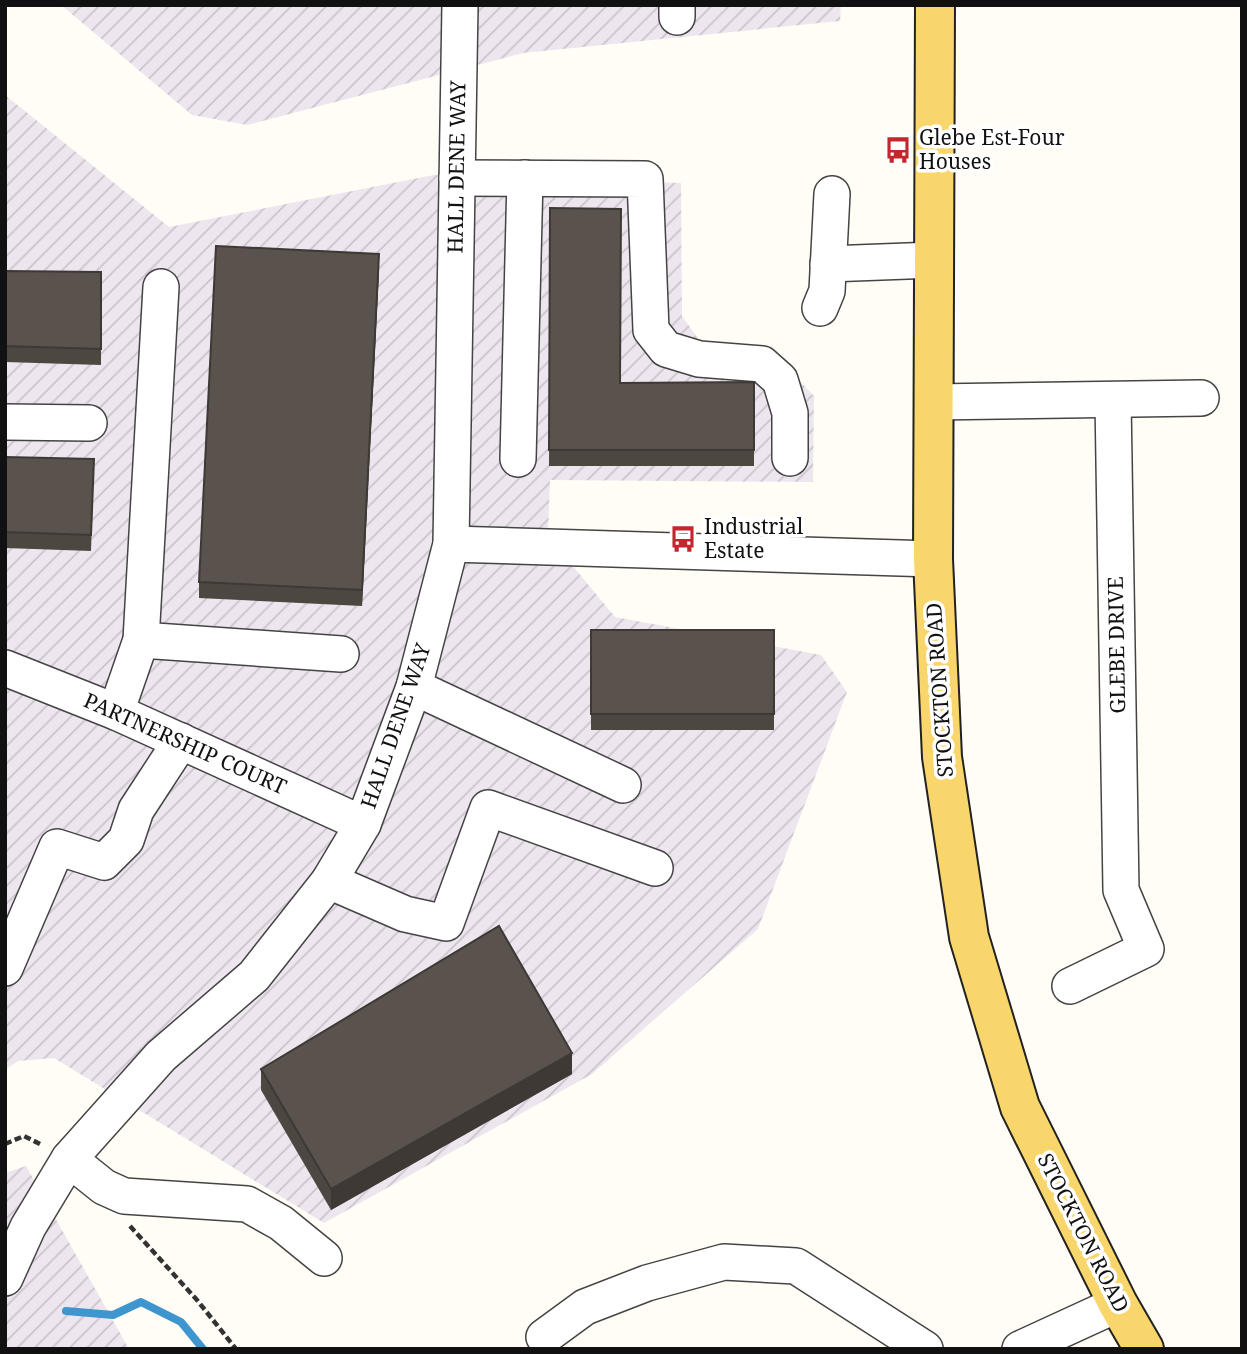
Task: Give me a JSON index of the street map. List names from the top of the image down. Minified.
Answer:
{"streets":{"main road":["STOCKTON ROAD"],"street":["HALL DENE WAY","GLEBE DRIVE","PARTNERSHIP COURT"]},"crossings":[["HALL DENE WAY","PARTNERSHIP COURT"]],"places":{"bus stop":["Glebe Est-Four Houses","Industrial Estate"]}}
